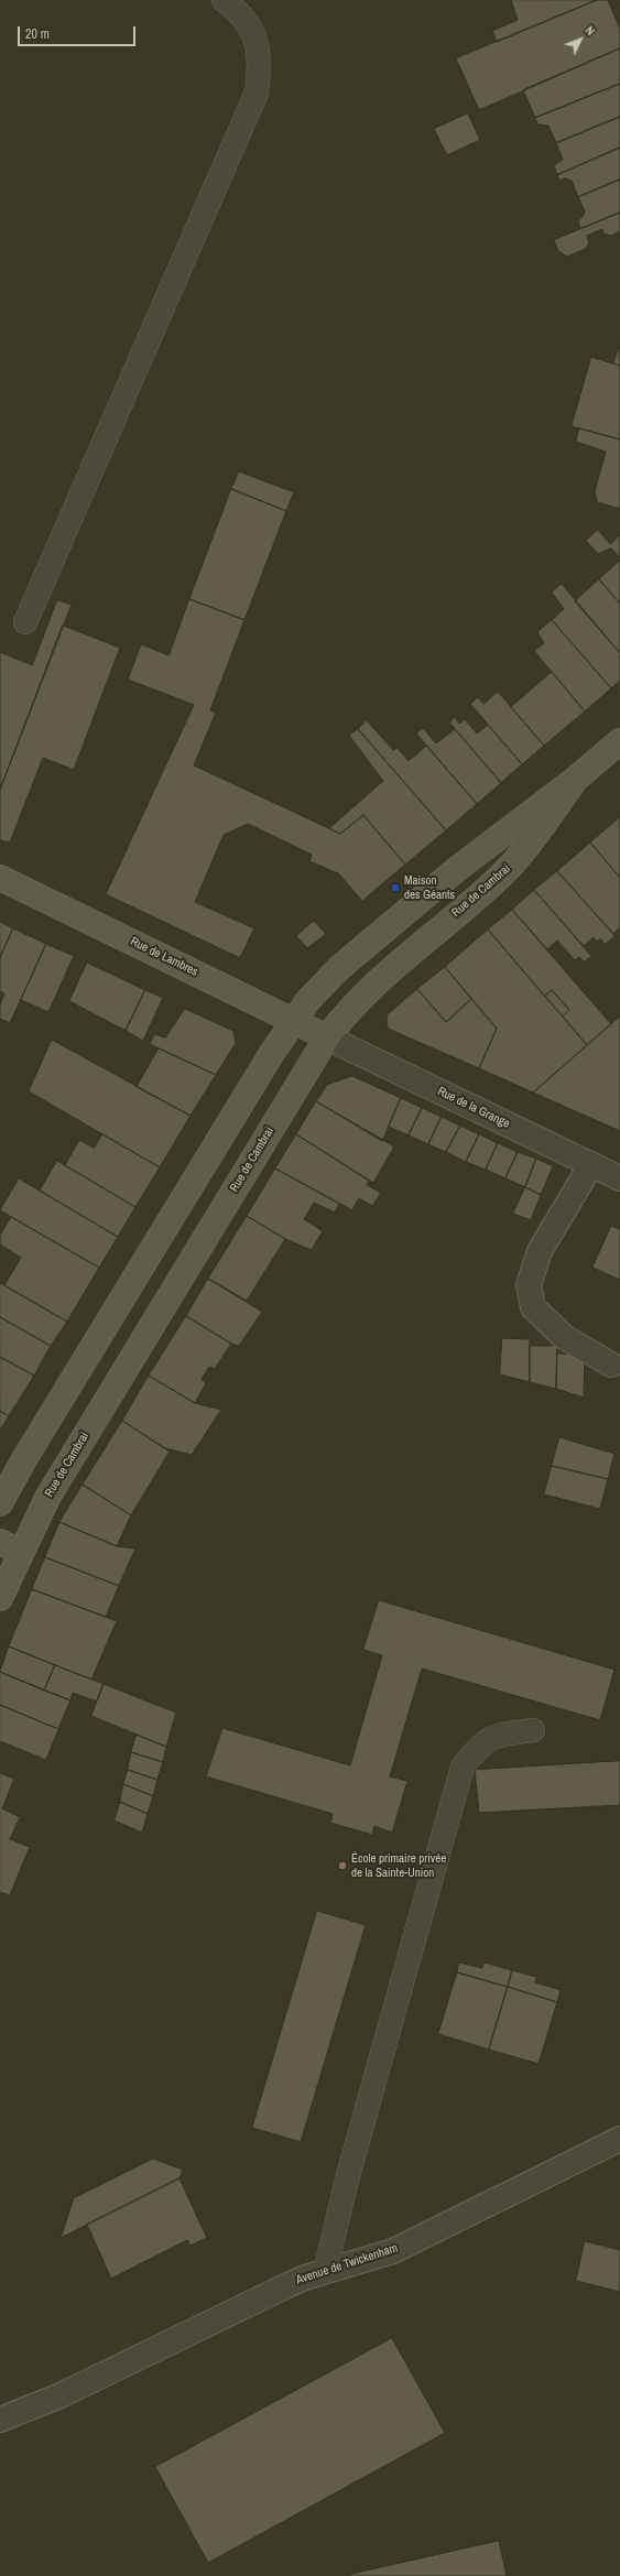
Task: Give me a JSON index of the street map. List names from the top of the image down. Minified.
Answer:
{"streets":{"main road":["Rue de Cambrai","Rue de Lambres"],"street":["Rue de la Grange","Avenue de Twickenham"]},"crossings":[["Rue de Cambrai","Rue de Lambres"],["Rue de Cambrai","Rue de la Grange"],["Rue de Lambres","Rue de la Grange"]],"places":["Maison des Géants","École primaire privée de la Sainte-Union"],"scale_bar":"20 m","north":"top right"}
